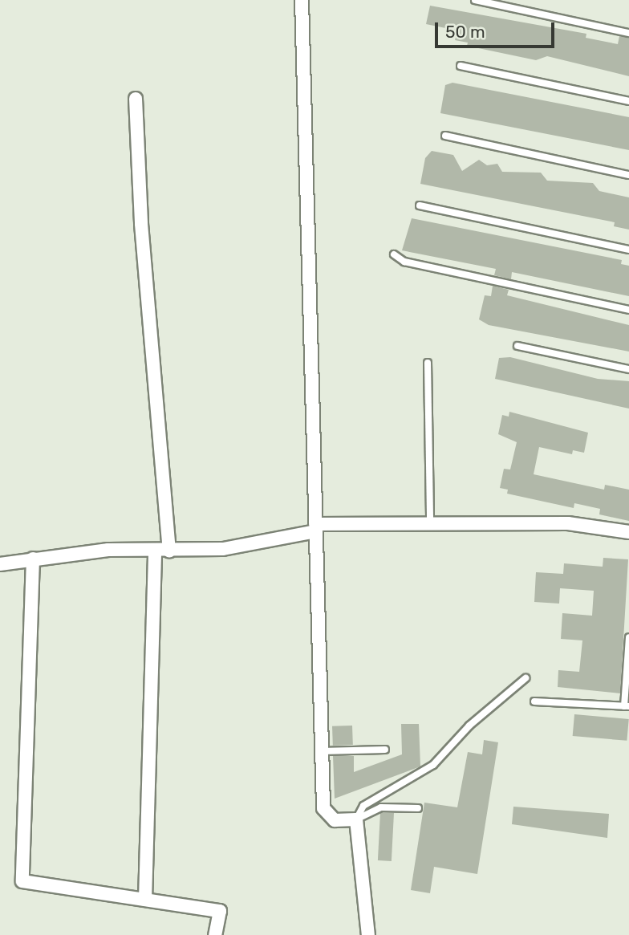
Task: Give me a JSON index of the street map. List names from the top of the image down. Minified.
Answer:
{"scale_bar":"50 m"}
